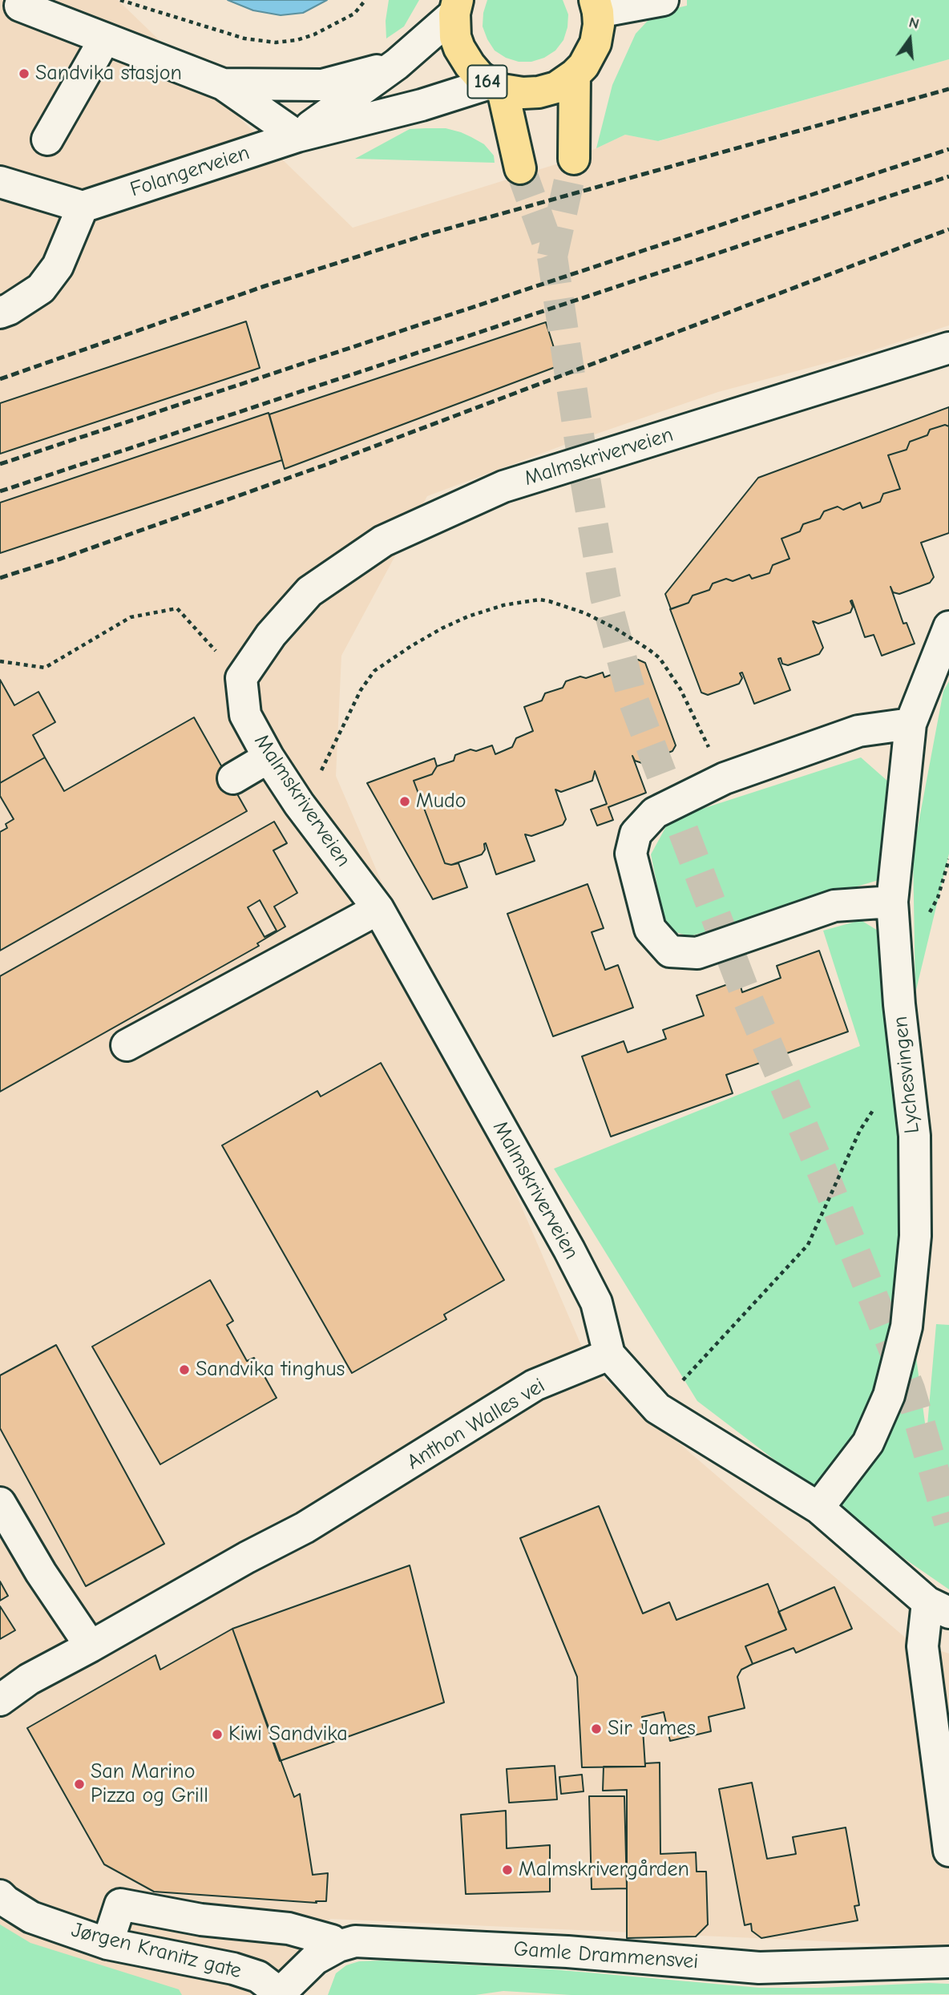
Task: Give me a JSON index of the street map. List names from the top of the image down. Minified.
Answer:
{"streets":{"main road":["164"],"street":["Folangerveien","Malmskriverveien","Lychesvingen","Anthon Walles vei","Jørgen Kranitz gate","Gamle Drammensvei"]},"crossings":[["164","Folangerveien"],["Malmskriverveien","Anthon Walles vei"],["Jørgen Kranitz gate","Gamle Drammensvei"]],"places":["Sandvika stasjon","Mudo","Sandvika tinghus","Sir James","Kiwi Sandvika","San Marino Pizza og Grill","Malmskrivergården"],"north":"top"}
